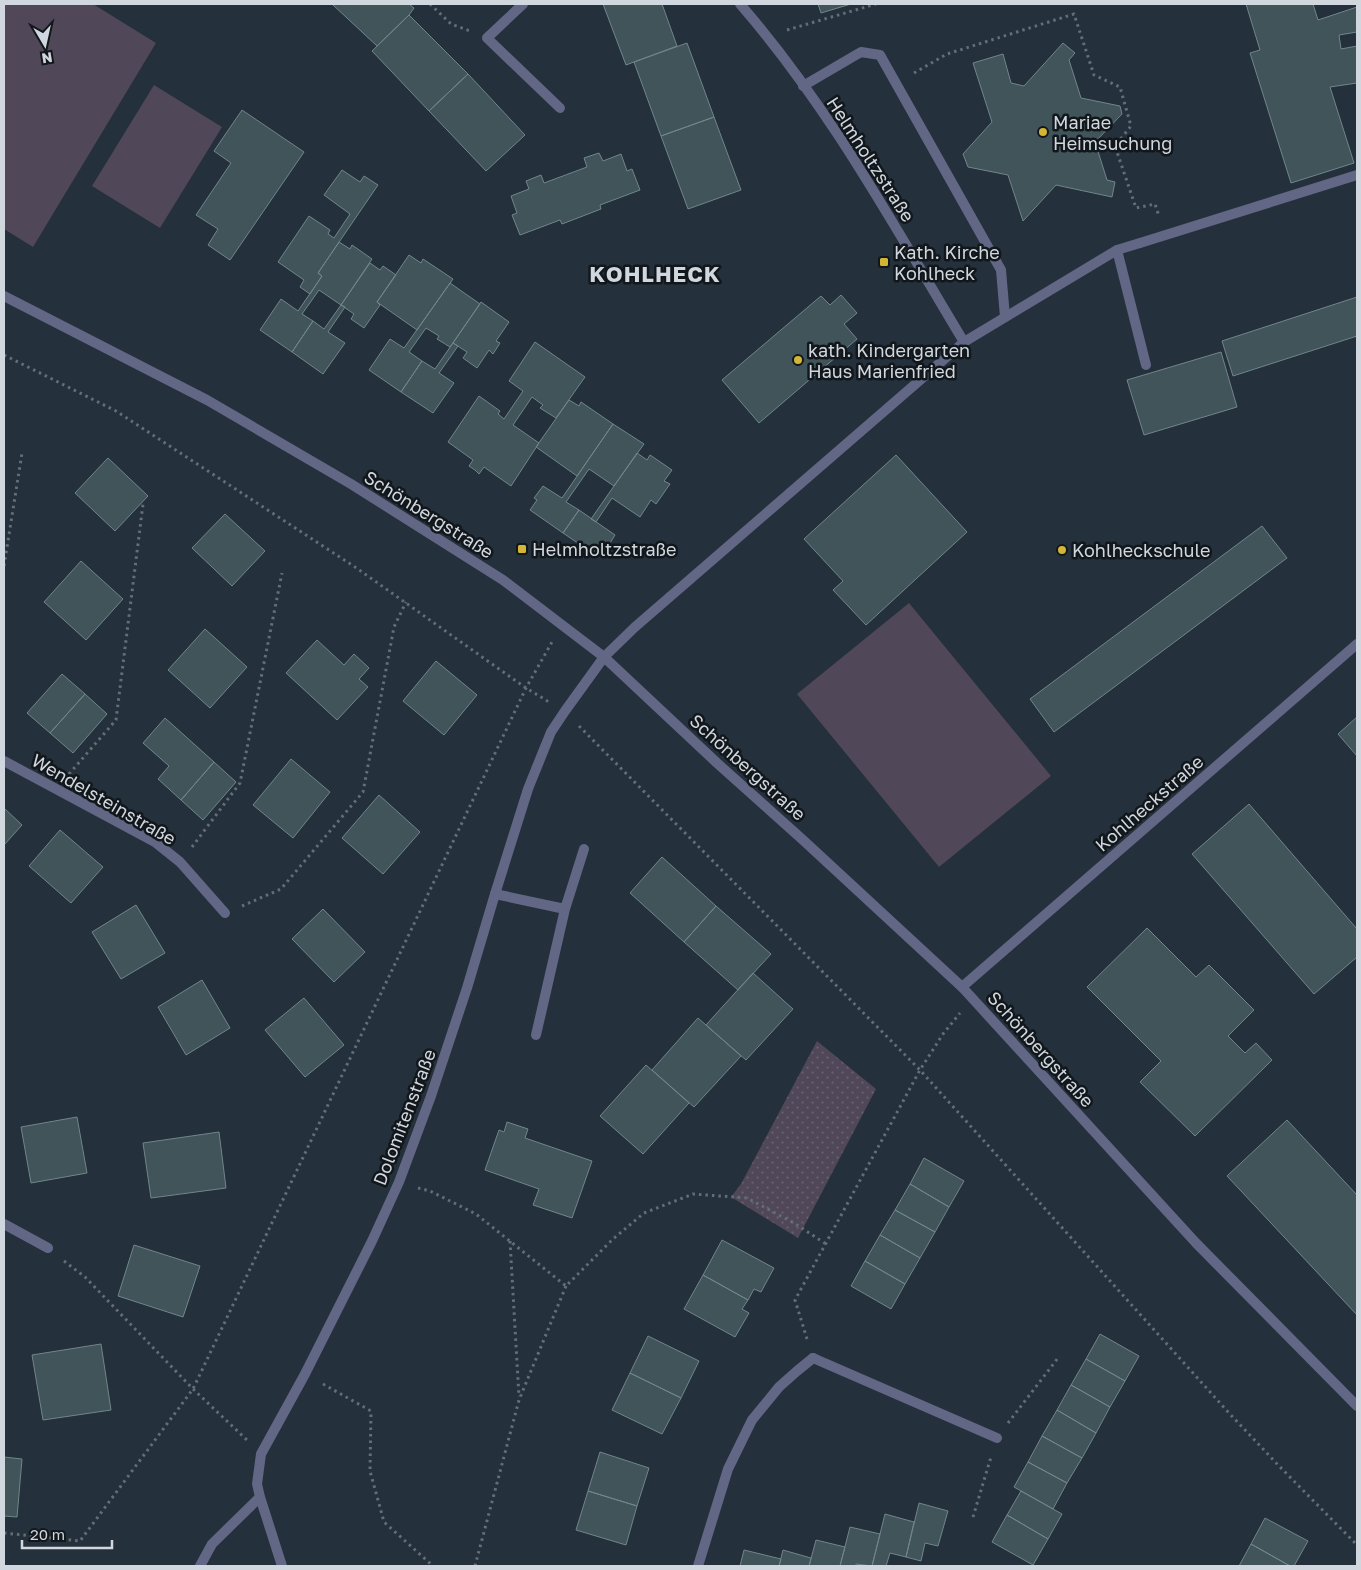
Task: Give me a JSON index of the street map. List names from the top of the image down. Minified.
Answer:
{"streets":{"street":["Helmholtzstraße","Schönbergstraße","Wendelsteinstraße","Kohlheckstraße","Dolomitenstraße"]},"crossings":[["Schönbergstraße","Kohlheckstraße"],["Schönbergstraße","Dolomitenstraße"]],"districts":["KOHLHECK"],"places":{"other":["Mariae Heimsuchung","kath. Kindergarten Haus Marienfried","Kohlheckschule"],"transit":["Kath. Kirche Kohlheck","Helmholtzstraße"]},"scale_bar":"20 m","north":"bottom"}
